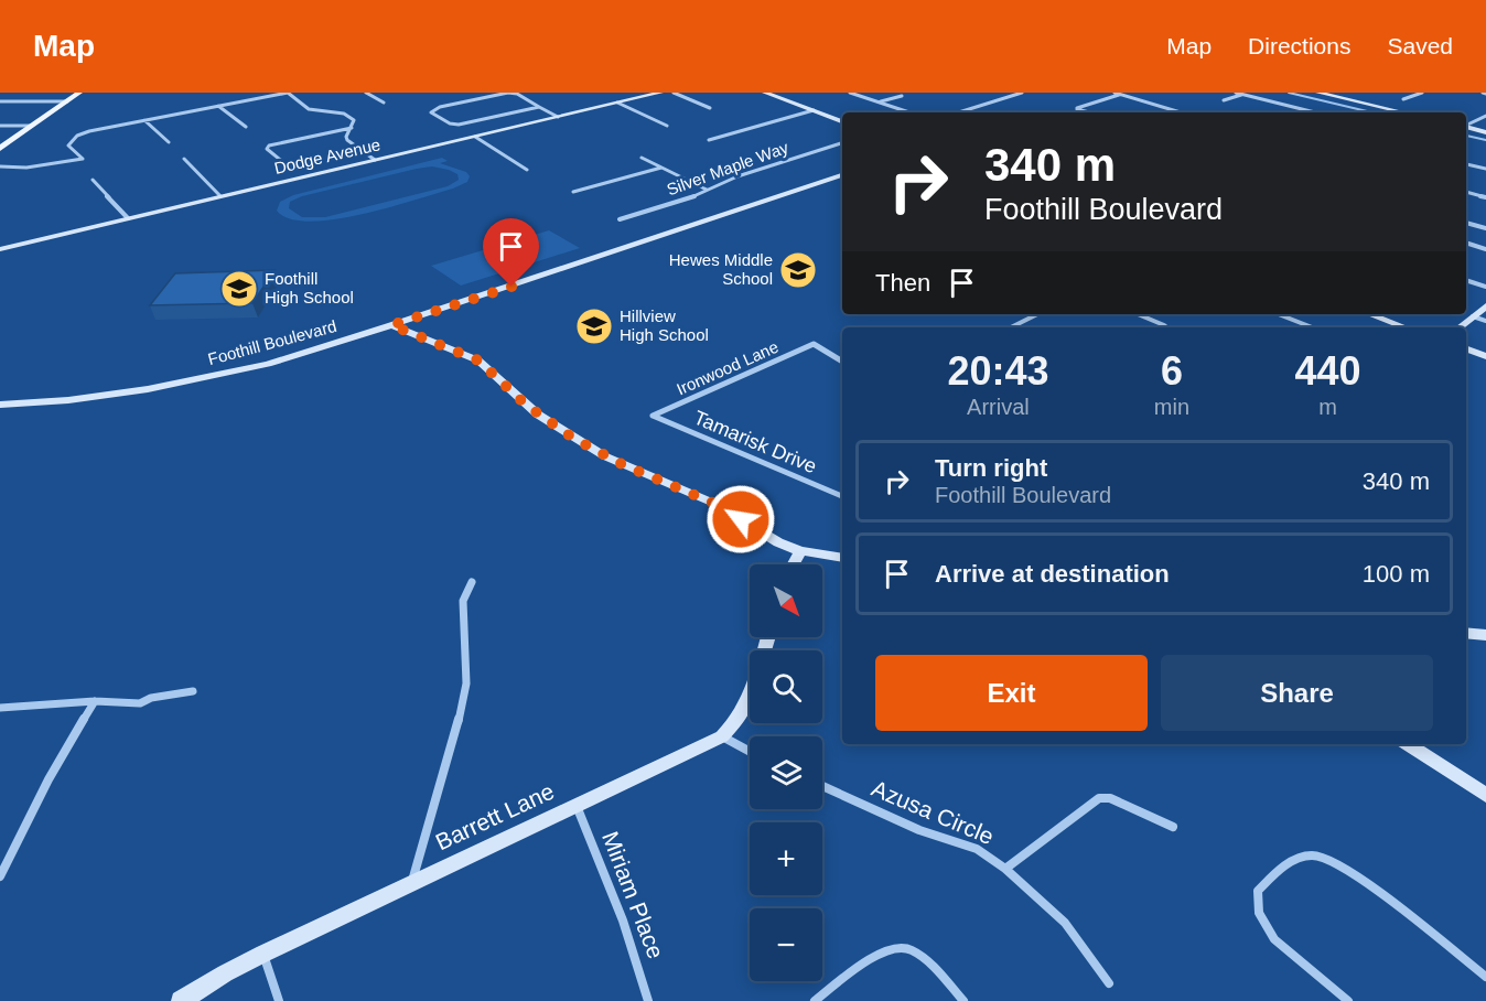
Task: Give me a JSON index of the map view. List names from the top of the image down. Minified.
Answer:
{"streets":{"street":["Dodge Avenue","Silver Maple Way","Foothill Boulevard","Ironwood Lane","Tamarisk Drive","Azusa Circle","Barrett Lane","Miriam Place"]},"crossings":[["Ironwood Lane","Tamarisk Drive"],["Barrett Lane","Miriam Place"]],"places":{"school or university":["Hewes Middle School","Foothill High School","Hillview High School"]},"north":"bottom right","page":{"header":"Map","nav":["Map","Directions","Saved"],"turn":["340 m","Foothill Boulevard"],"then":"Then","eta":["20:43","Arrival","6","min","440","m"],"list":[{"name":"Turn right","note":"Foothill Boulevard","value":"340 m"},{"name":"Arrive at destination","value":"100 m"}],"map_buttons":["+","−"],"buttons":["Exit","Share"]}}
